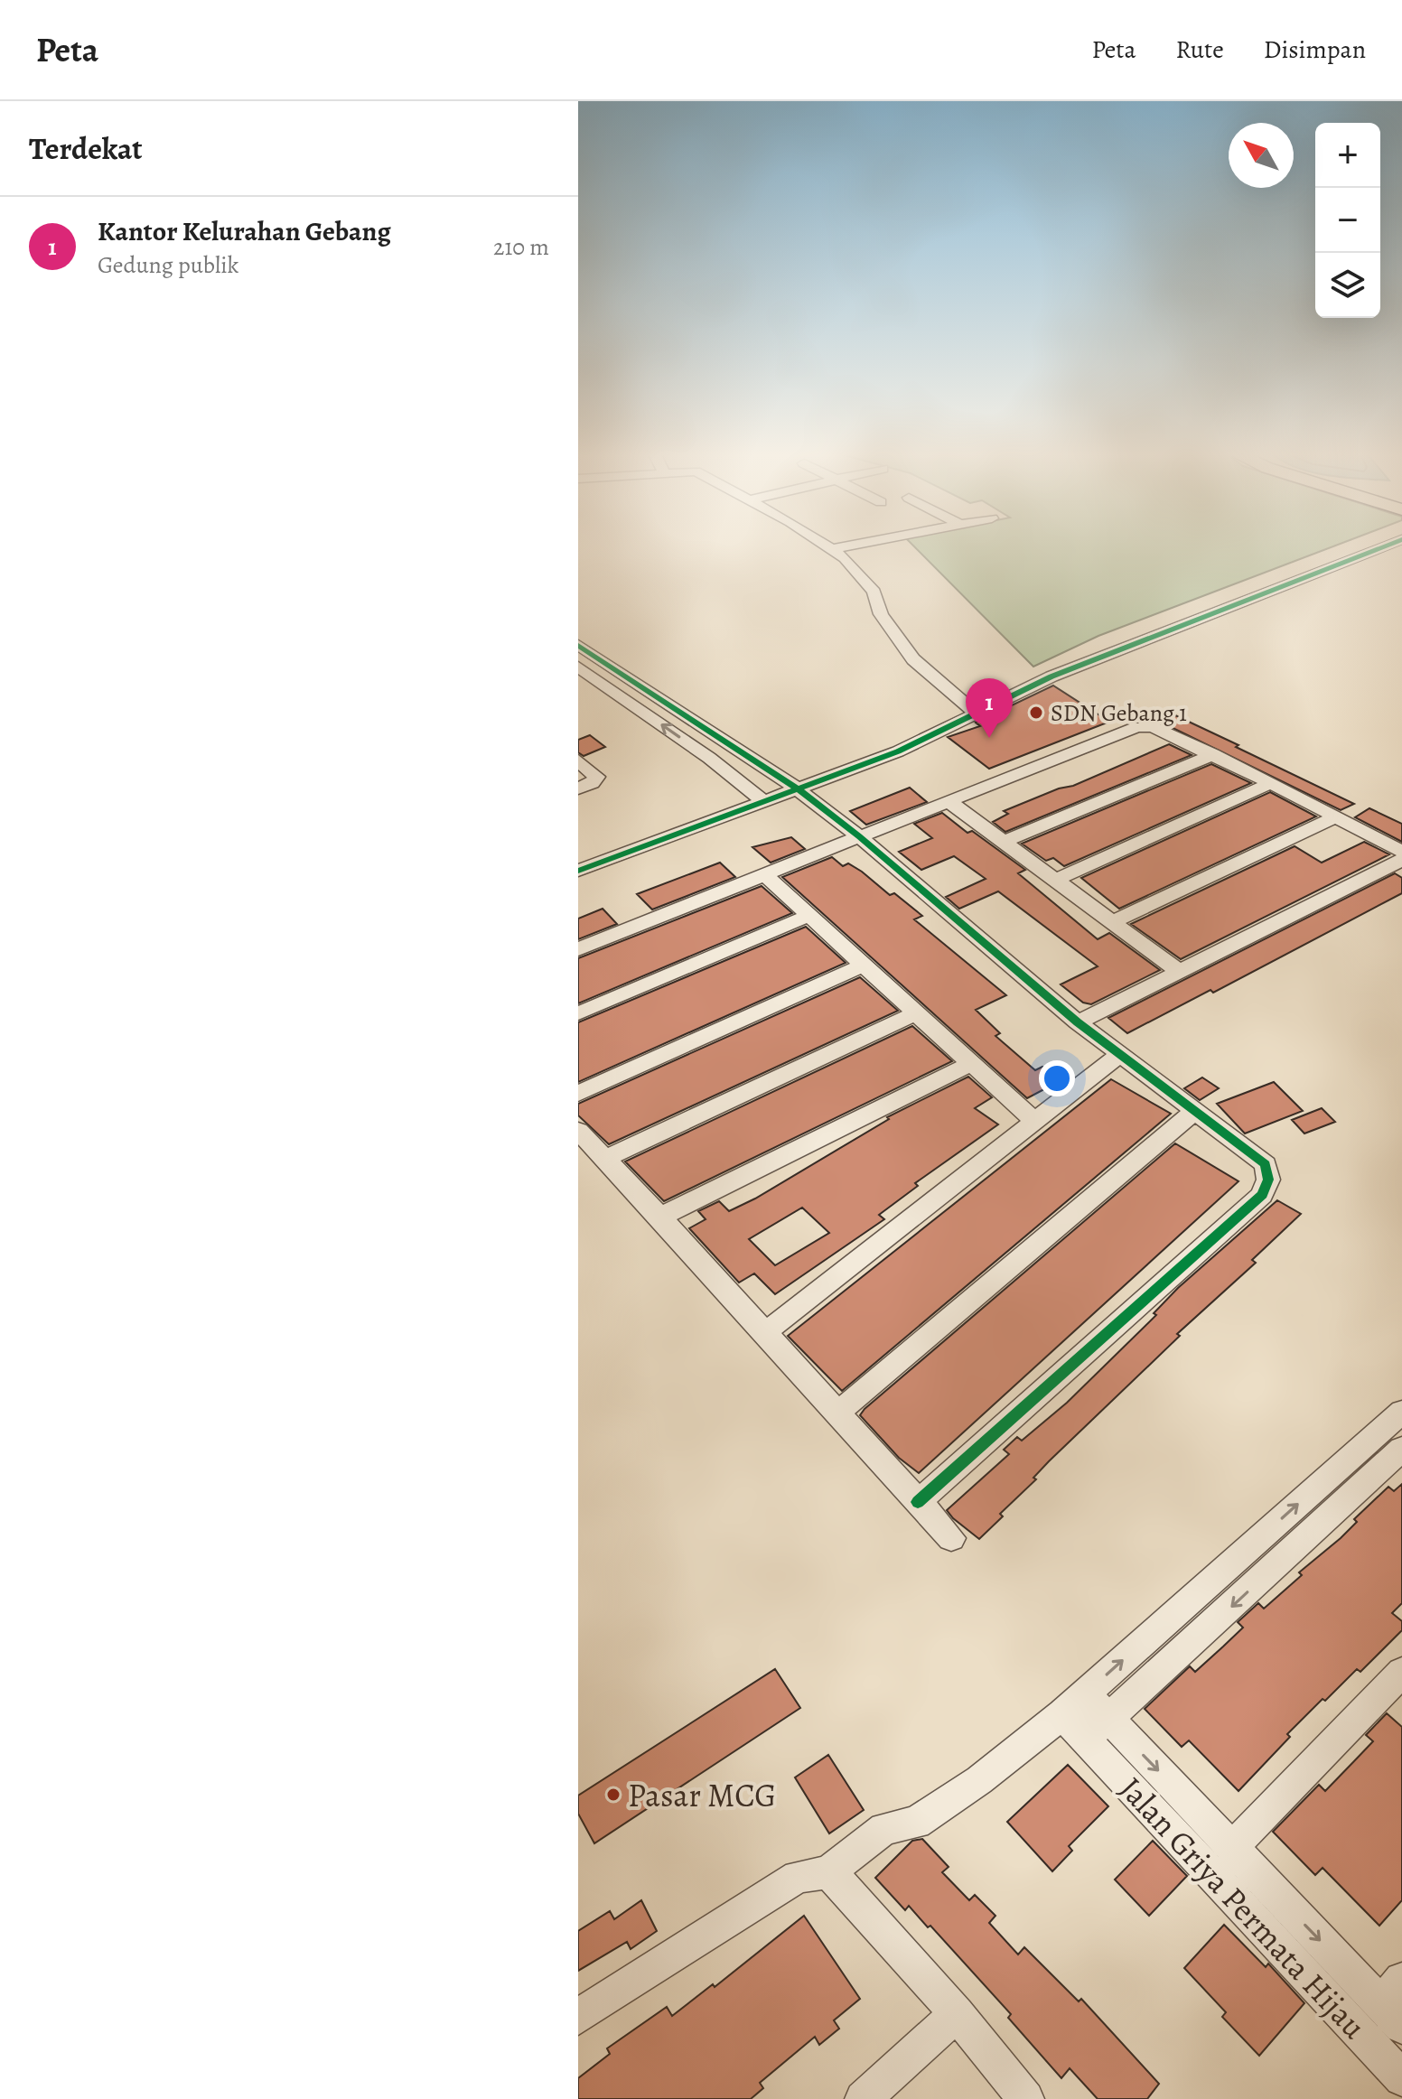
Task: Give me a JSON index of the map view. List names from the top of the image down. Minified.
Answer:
{"streets":{"street":["Jalan Griya Permata Hijau"]},"places":["SDN Gebang 1","Pasar MCG"],"north":"top left","page":{"header":"Peta","nav":["Peta","Rute","Disimpan"],"heading":"Terdekat","map_buttons":["+","−"],"list":[{"mark":"1","name":"Kantor Kelurahan Gebang","note":"Gedung publik","value":"210 m"}],"pins":"1"}}
